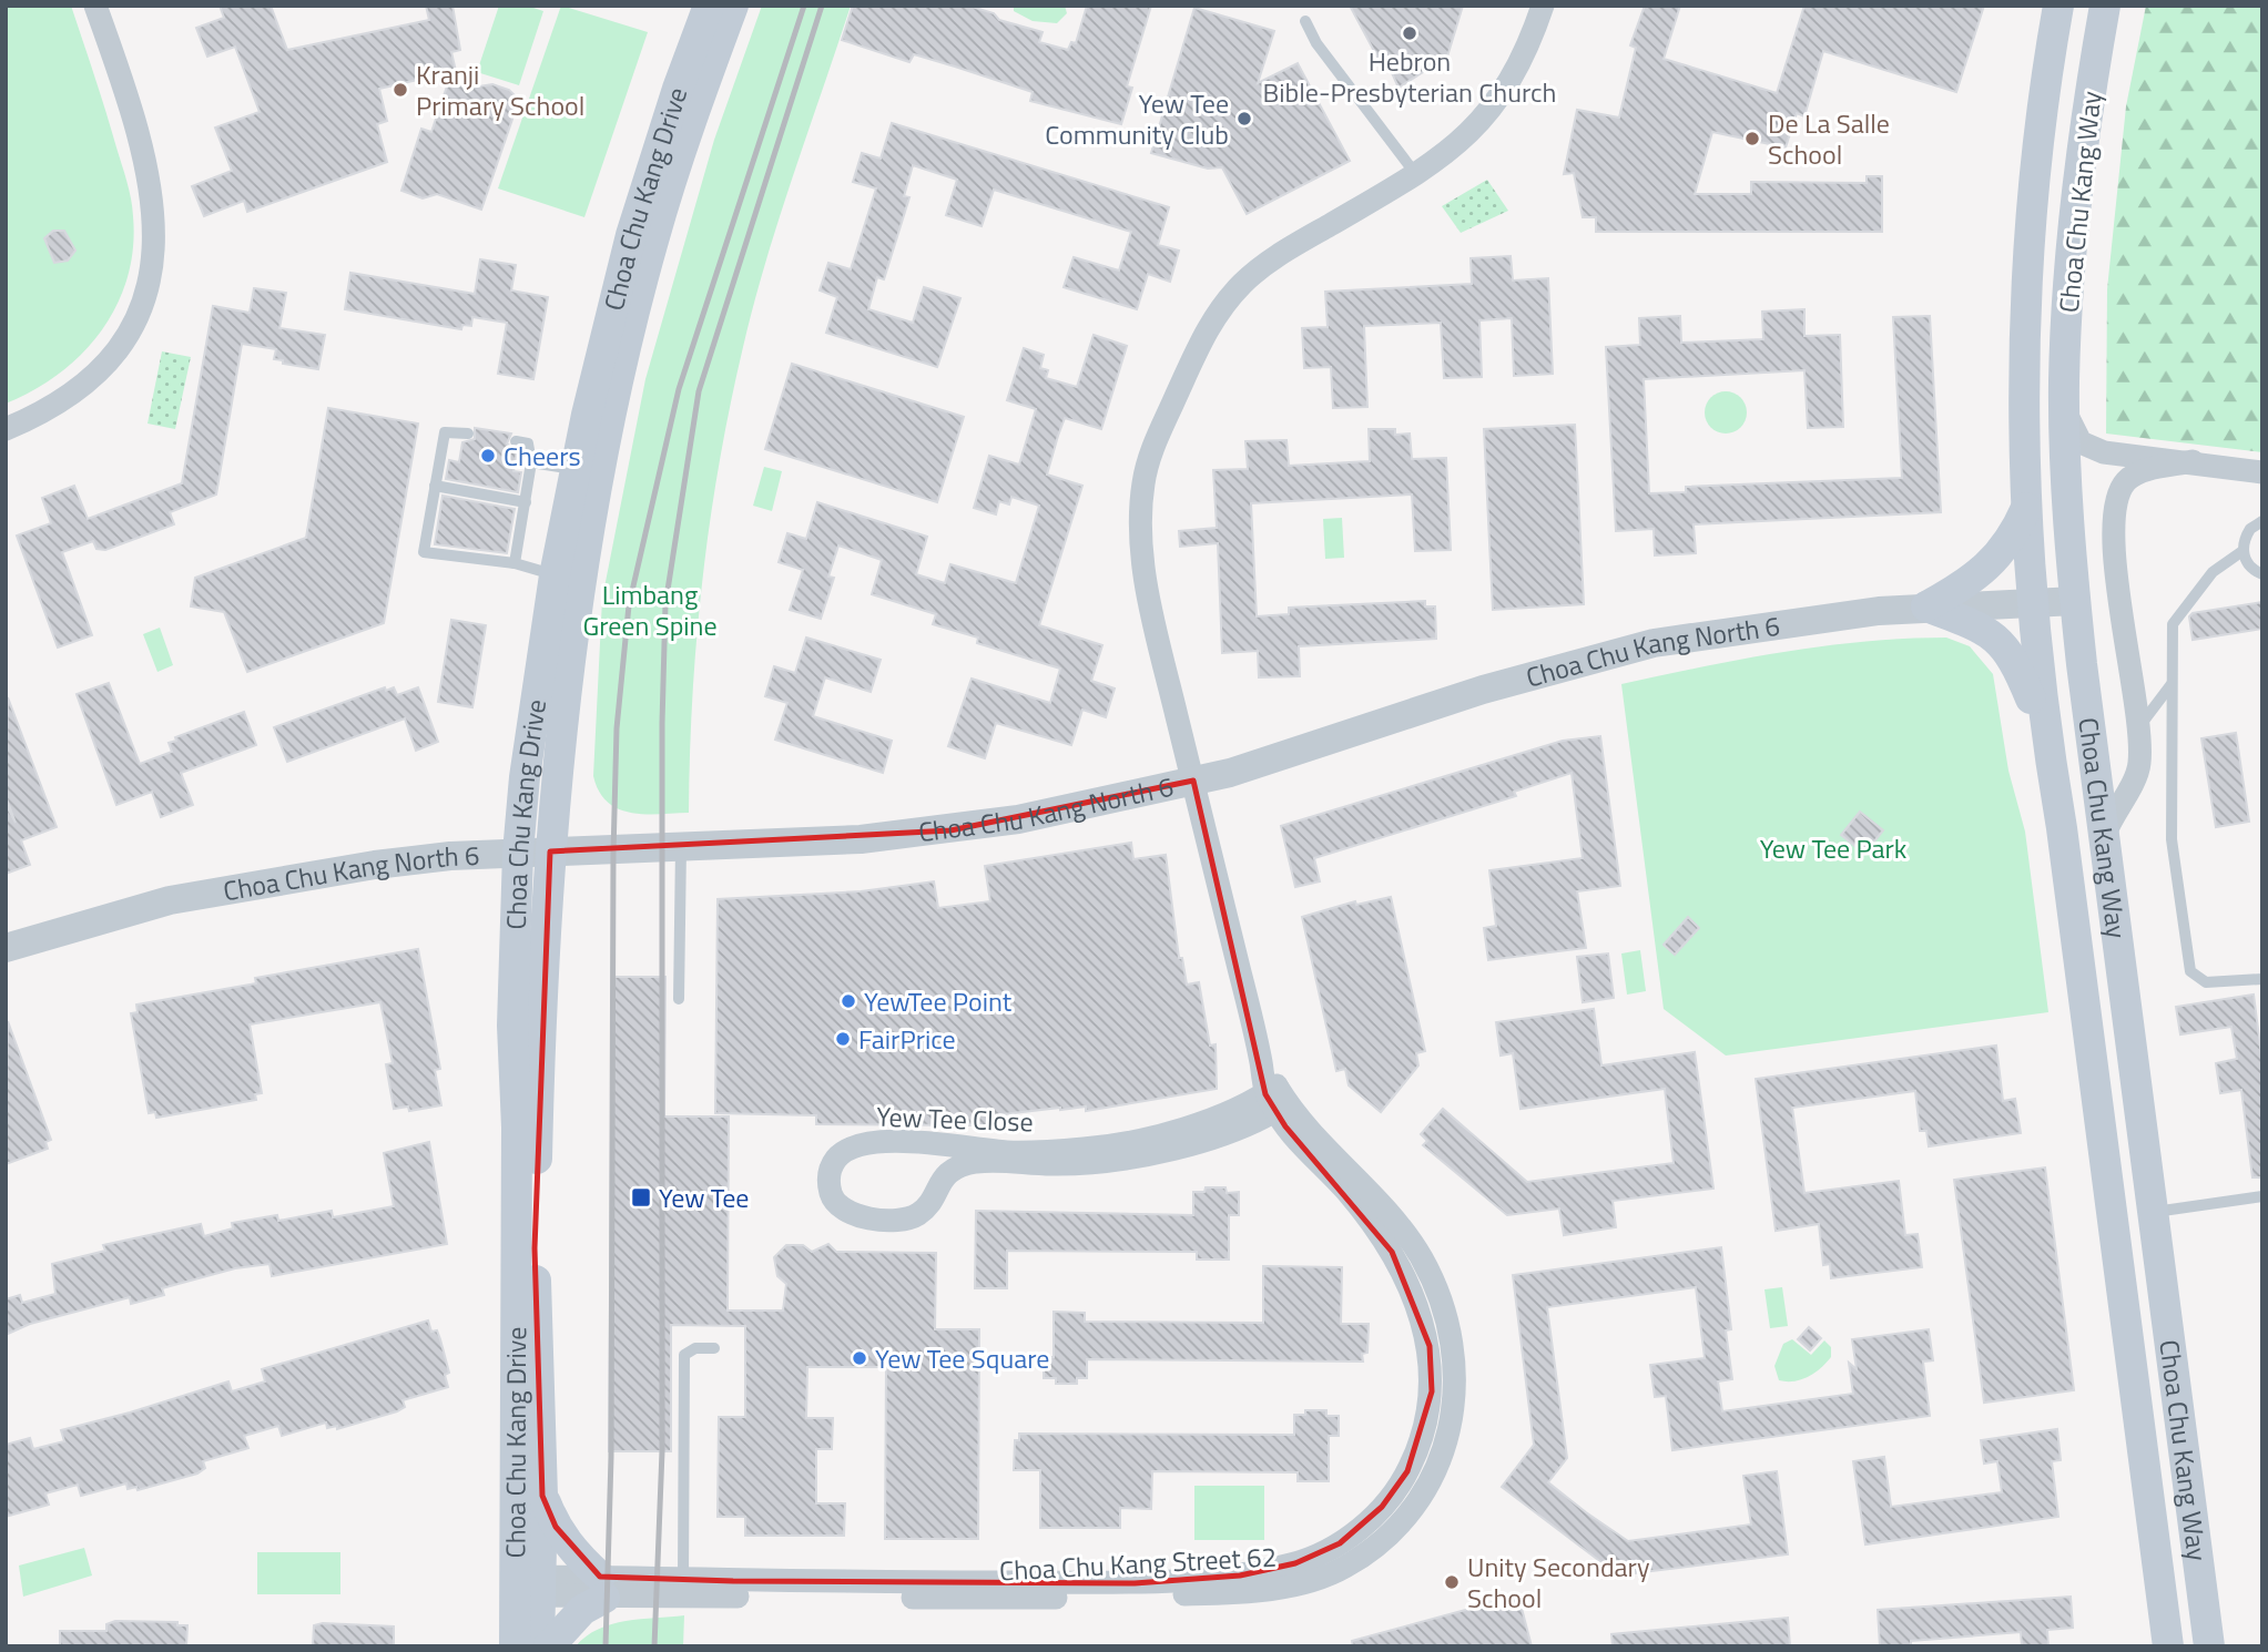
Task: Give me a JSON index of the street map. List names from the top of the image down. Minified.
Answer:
{"streets":{"main road":["Choa Chu Kang Drive","Choa Chu Kang Way"],"street":["Choa Chu Kang North 6","Yew Tee Close","Choa Chu Kang Street 62"]},"crossings":[["Choa Chu Kang Drive","Choa Chu Kang North 6"],["Choa Chu Kang Drive","Choa Chu Kang Street 62"],["Choa Chu Kang Way","Choa Chu Kang North 6"],["Choa Chu Kang North 6","Choa Chu Kang Street 62"],["Yew Tee Close","Choa Chu Kang Street 62"]],"parks":["Limbang Green Spine","Yew Tee Park"],"places":{"other":["Hebron Bible-Presbyterian Church","Kranji Primary School","Yew Tee Community Club","De La Salle School","Cheers","YewTee Point","FairPrice","Yew Tee Square","Unity Secondary School"],"transit":["Yew Tee"]}}
